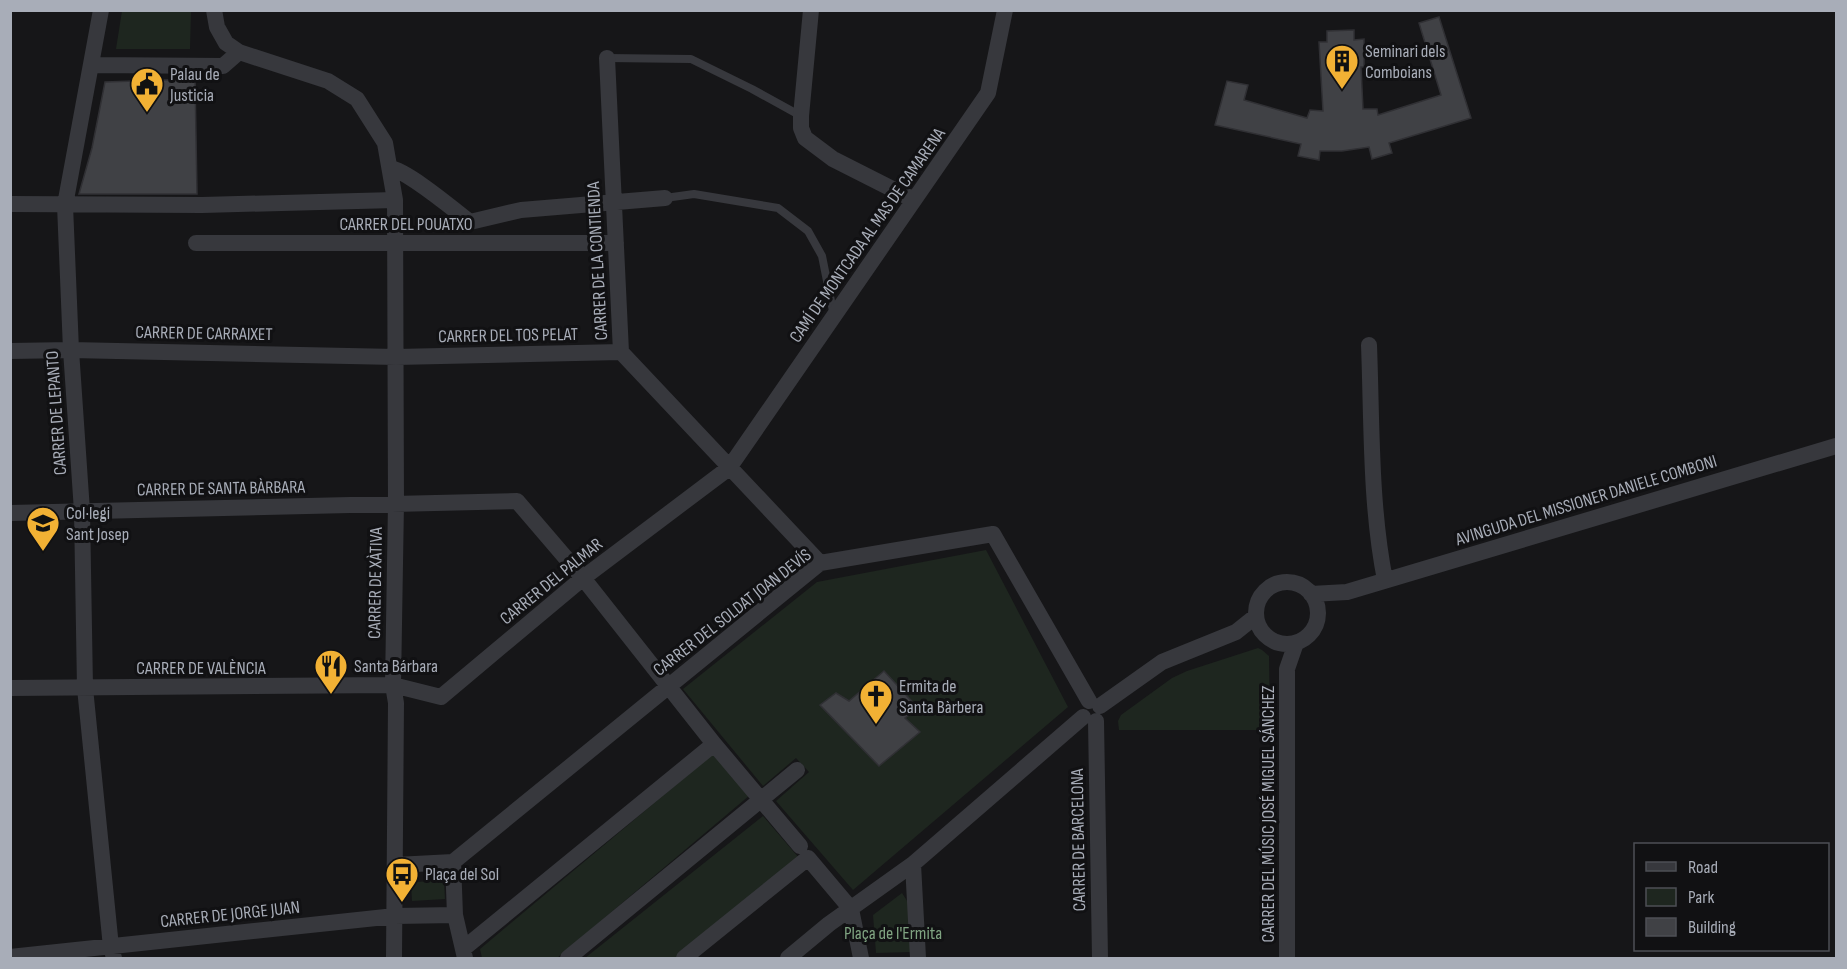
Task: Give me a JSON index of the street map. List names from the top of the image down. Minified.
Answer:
{"streets":{"street":["CARRER DEL POUATXO","CAMÍ DE MONTCADA AL MAS DE CAMARENA","CARRER DE LA CONTIENDA","CARRER DE CARRAIXET","CARRER DEL TOS PELAT","CARRER DE LEPANTO","CARRER DE SANTA BÀRBARA","AVINGUDA DEL MISSIONER DANIELE COMBONI","CARRER DEL PALMAR","CARRER DE XÀTIVA","CARRER DEL SOLDAT JOAN DEVÍS","CARRER DE VALÈNCIA","CARRER DEL MÚSIC JOSÉ MIGUEL SÁNCHEZ","CARRER DE BARCELONA","CARRER DE JORGE JUAN"]},"crossings":[["CARRER DEL POUATXO","CARRER DE LA CONTIENDA"],["CARRER DEL POUATXO","CARRER DE LEPANTO"],["CARRER DEL POUATXO","CARRER DE XÀTIVA"],["CAMÍ DE MONTCADA AL MAS DE CAMARENA","CARRER DE LA CONTIENDA"],["CAMÍ DE MONTCADA AL MAS DE CAMARENA","CARRER DEL PALMAR"],["CARRER DE LA CONTIENDA","CARRER DEL TOS PELAT"],["CARRER DE LA CONTIENDA","CARRER DEL PALMAR"],["CARRER DE LA CONTIENDA","CARRER DEL SOLDAT JOAN DEVÍS"],["CARRER DE CARRAIXET","CARRER DEL TOS PELAT"],["CARRER DE CARRAIXET","CARRER DE LEPANTO"],["CARRER DE CARRAIXET","CARRER DE XÀTIVA"],["CARRER DEL TOS PELAT","CARRER DE XÀTIVA"],["CARRER DE LEPANTO","CARRER DE SANTA BÀRBARA"],["CARRER DE LEPANTO","CARRER DE VALÈNCIA"],["CARRER DE LEPANTO","CARRER DE JORGE JUAN"],["CARRER DE SANTA BÀRBARA","CARRER DEL PALMAR"],["CARRER DE SANTA BÀRBARA","CARRER DE XÀTIVA"],["AVINGUDA DEL MISSIONER DANIELE COMBONI","CARRER DEL MÚSIC JOSÉ MIGUEL SÁNCHEZ"],["CARRER DEL PALMAR","CARRER DE XÀTIVA"],["CARRER DEL PALMAR","CARRER DE VALÈNCIA"],["CARRER DE XÀTIVA","CARRER DE VALÈNCIA"],["CARRER DE XÀTIVA","CARRER DE JORGE JUAN"],["CARRER DEL SOLDAT JOAN DEVÍS","CARRER DE BARCELONA"]],"parks":["Plaça de l'Ermita"],"places":{"building":["Seminari dels Comboians"],"public building":["Palau de Justicia"],"school or university":["Col·legi Sant Josep"],"restaurant":["Santa Bárbara"],"church":["Ermita de Santa Bàrbera"],"bus stop":["Plaça del Sol"]},"legend":["Road","Park","Building"]}
